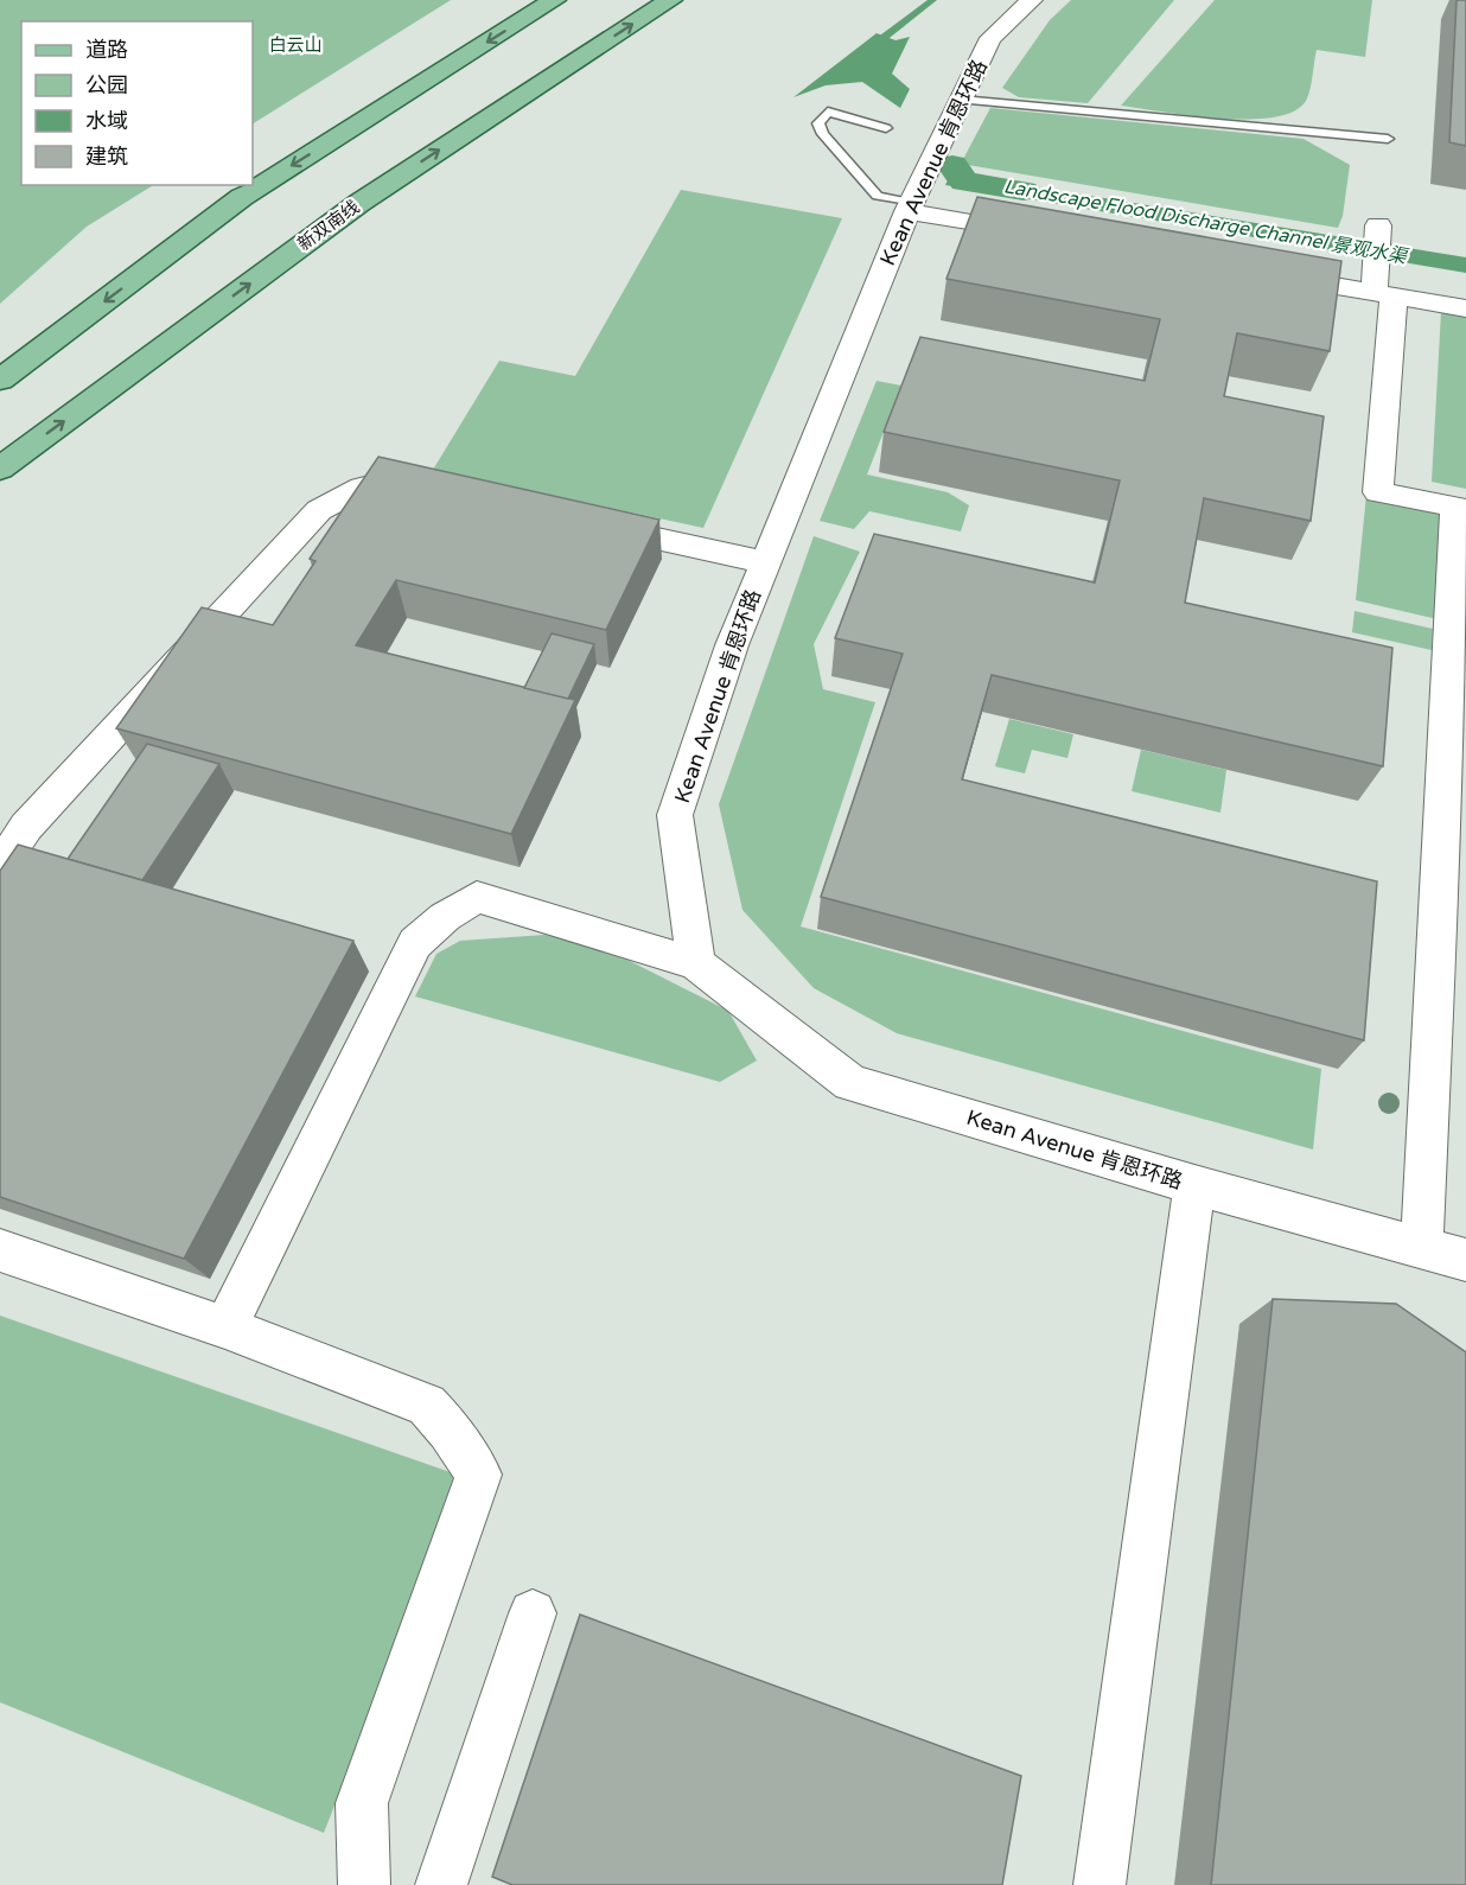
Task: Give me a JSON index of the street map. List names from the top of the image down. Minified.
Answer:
{"streets":{"main road":["新双南线"],"street":["Kean Avenue 肯恩环路"]},"water":["Landscape Flood Discharge Channel 景观水渠"],"parks":["白云山"],"legend":["道路","公园","水域","建筑"]}
